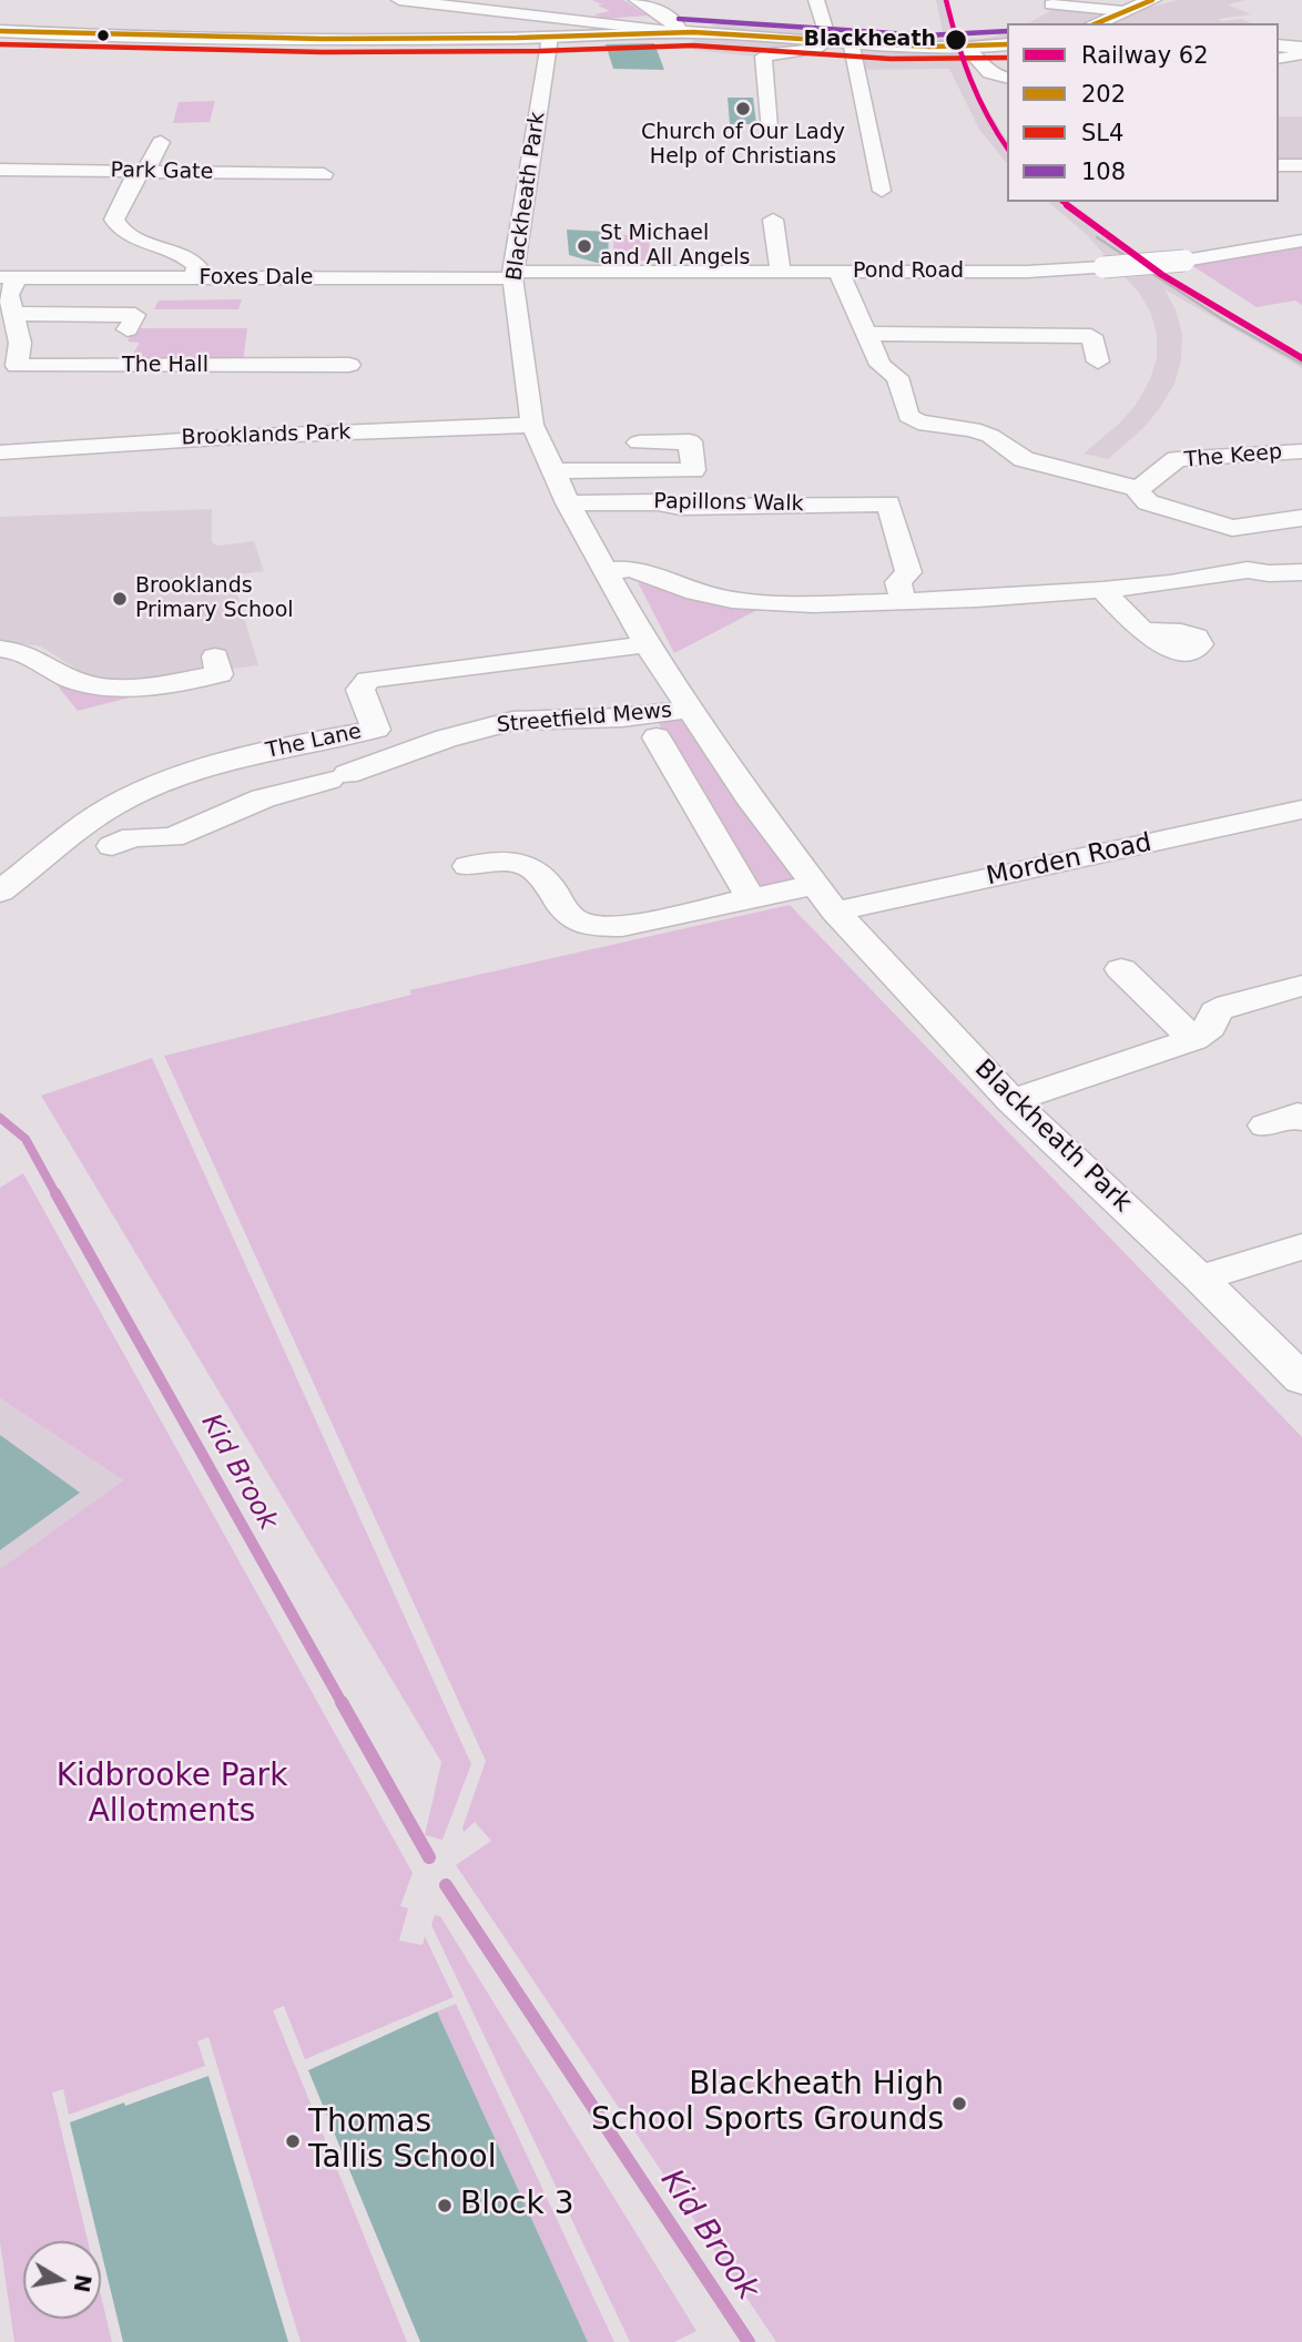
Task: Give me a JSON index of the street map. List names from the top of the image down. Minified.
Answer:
{"streets":{"street":["Park Gate","Blackheath Park","Pond Road","Foxes Dale","The Hall","Brooklands Park","The Keep","Papillons Walk","Streetfield Mews","The Lane","Morden Road"]},"crossings":[["Blackheath Park","Pond Road"],["Blackheath Park","Foxes Dale"],["Blackheath Park","Brooklands Park"],["Blackheath Park","Papillons Walk"],["Blackheath Park","Streetfield Mews"],["Blackheath Park","The Lane"],["Blackheath Park","Morden Road"],["Pond Road","Foxes Dale"],["Foxes Dale","The Hall"]],"water":["Kid Brook"],"parks":["Kidbrooke Park Allotments"],"places":["Blackheath","Church of Our Lady Help of Christians","St Michael and All Angels","Brooklands Primary School","Blackheath High School Sports Grounds","Thomas Tallis School","Block 3"],"lines":["rail line 62","transit line 202","transit line 108","transit line SL4"],"legend":["Railway 62","202","SL4","108"],"north":"right"}
